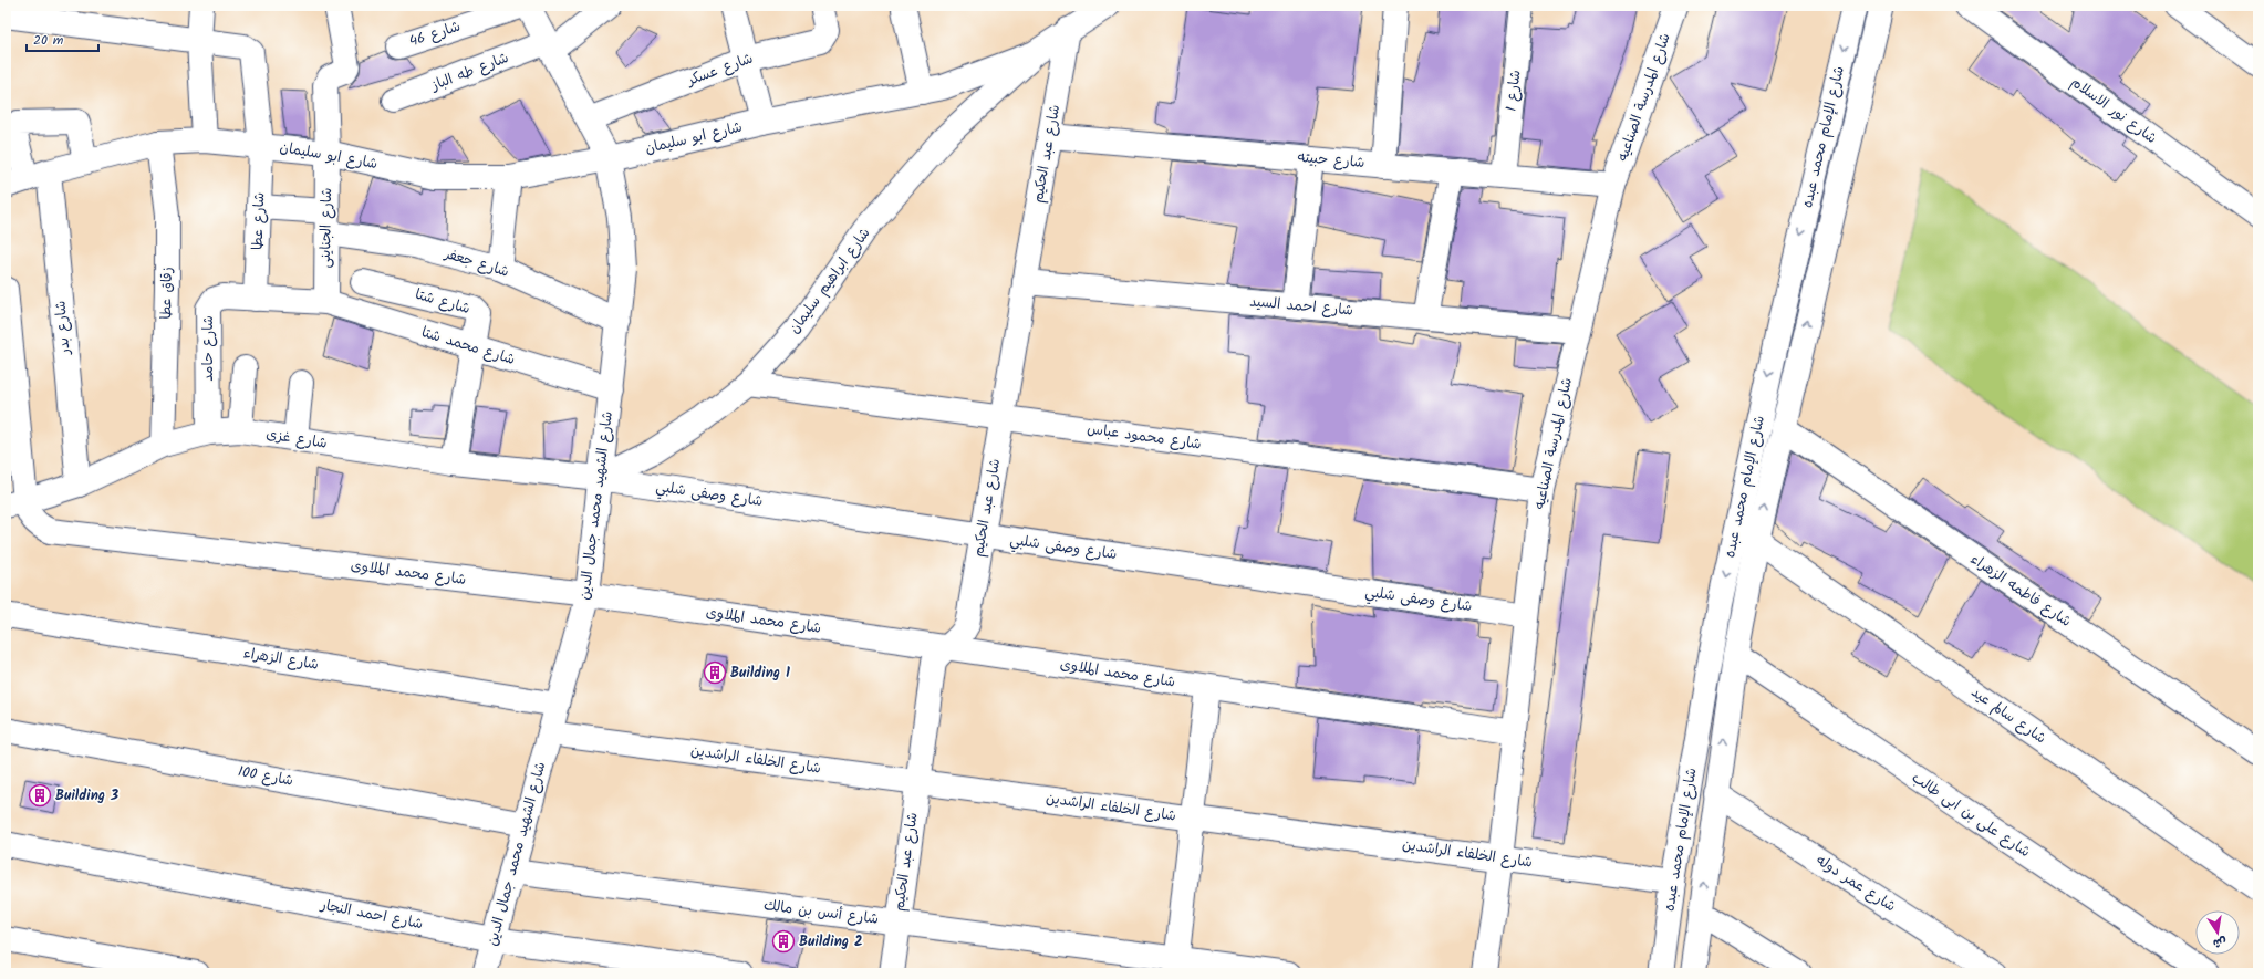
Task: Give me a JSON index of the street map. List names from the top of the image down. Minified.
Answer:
{"streets":{"street":["شارع 46","شارع عسكر","شارع طه الباز","شارع 1","شارع المدرسة الصناعيه","شارع نور الاسلام","شارع الإمام محمد عبده","شارع ابو سليمان","شارع عبد الحكيم","شارع حبيته","شارع عطا","شارع الجناينى","شارع جعفر","شارع ابراهيم سليمان","زقاق عطا","شارع شتا","شارع احمد السيد","شارع بدر","شارع محمد شتا","شارع حامد","شارع محمود عباس","شارع غزى","شارع وصفى شلبي","شارع الشهيد محمد جمال الدين","شارع محمد الملاوى","شارع فاطمه الزهراء","شارع الزهراء","شارع سالم عيد","شارع الخلفاء الراشدين","شارع 100","شارع على بن ابى طالب","شارع عمر دوله","شارع أنس بن مالك","شارع احمد النجار"]},"crossings":[["شارع عسكر","شارع الشهيد محمد جمال الدين"],["شارع طه الباز","شارع الشهيد محمد جمال الدين"],["شارع 1","شارع حبيته"],["شارع المدرسة الصناعيه","شارع حبيته"],["شارع المدرسة الصناعيه","شارع احمد السيد"],["شارع المدرسة الصناعيه","شارع محمود عباس"],["شارع المدرسة الصناعيه","شارع وصفى شلبي"],["شارع المدرسة الصناعيه","شارع محمد الملاوى"],["شارع المدرسة الصناعيه","شارع الخلفاء الراشدين"],["شارع الإمام محمد عبده","شارع فاطمه الزهراء"],["شارع الإمام محمد عبده","شارع سالم عيد"],["شارع الإمام محمد عبده","شارع الخلفاء الراشدين"],["شارع الإمام محمد عبده","شارع على بن ابى طالب"],["شارع الإمام محمد عبده","شارع عمر دوله"],["شارع ابو سليمان","شارع عبد الحكيم"],["شارع ابو سليمان","شارع عطا"],["شارع ابو سليمان","شارع الجناينى"],["شارع ابو سليمان","شارع ابراهيم سليمان"],["شارع ابو سليمان","زقاق عطا"],["شارع ابو سليمان","شارع بدر"],["شارع ابو سليمان","شارع الشهيد محمد جمال الدين"],["شارع عبد الحكيم","شارع حبيته"],["شارع عبد الحكيم","شارع احمد السيد"],["شارع عبد الحكيم","شارع محمود عباس"],["شارع عبد الحكيم","شارع وصفى شلبي"],["شارع عبد الحكيم","شارع محمد الملاوى"],["شارع عبد الحكيم","شارع الخلفاء الراشدين"],["شارع عبد الحكيم","شارع أنس بن مالك"],["شارع عطا","شارع جعفر"],["شارع عطا","شارع حامد"],["شارع الجناينى","شارع جعفر"],["شارع الجناينى","شارع محمد شتا"],["شارع الجناينى","شارع حامد"],["شارع جعفر","شارع الشهيد محمد جمال الدين"],["شارع ابراهيم سليمان","شارع محمود عباس"],["شارع ابراهيم سليمان","شارع غزى"],["شارع ابراهيم سليمان","شارع وصفى شلبي"],["شارع ابراهيم سليمان","شارع الشهيد محمد جمال الدين"],["زقاق عطا","شارع غزى"],["شارع شتا","شارع محمد شتا"],["شارع شتا","شارع غزى"],["شارع بدر","شارع غزى"],["شارع محمد شتا","شارع حامد"],["شارع محمد شتا","شارع الشهيد محمد جمال الدين"],["شارع حامد","شارع غزى"],["شارع غزى","شارع وصفى شلبي"],["شارع غزى","شارع الشهيد محمد جمال الدين"],["شارع غزى","شارع محمد الملاوى"],["شارع وصفى شلبي","شارع الشهيد محمد جمال الدين"],["شارع الشهيد محمد جمال الدين","شارع محمد الملاوى"],["شارع الشهيد محمد جمال الدين","شارع الزهراء"],["شارع الشهيد محمد جمال الدين","شارع الخلفاء الراشدين"],["شارع الشهيد محمد جمال الدين","شارع 100"],["شارع الشهيد محمد جمال الدين","شارع أنس بن مالك"],["شارع الشهيد محمد جمال الدين","شارع احمد النجار"]],"places":{"building":["Building 1","Building 3","Building 2"]},"scale_bar":"20 m","north":"bottom"}
